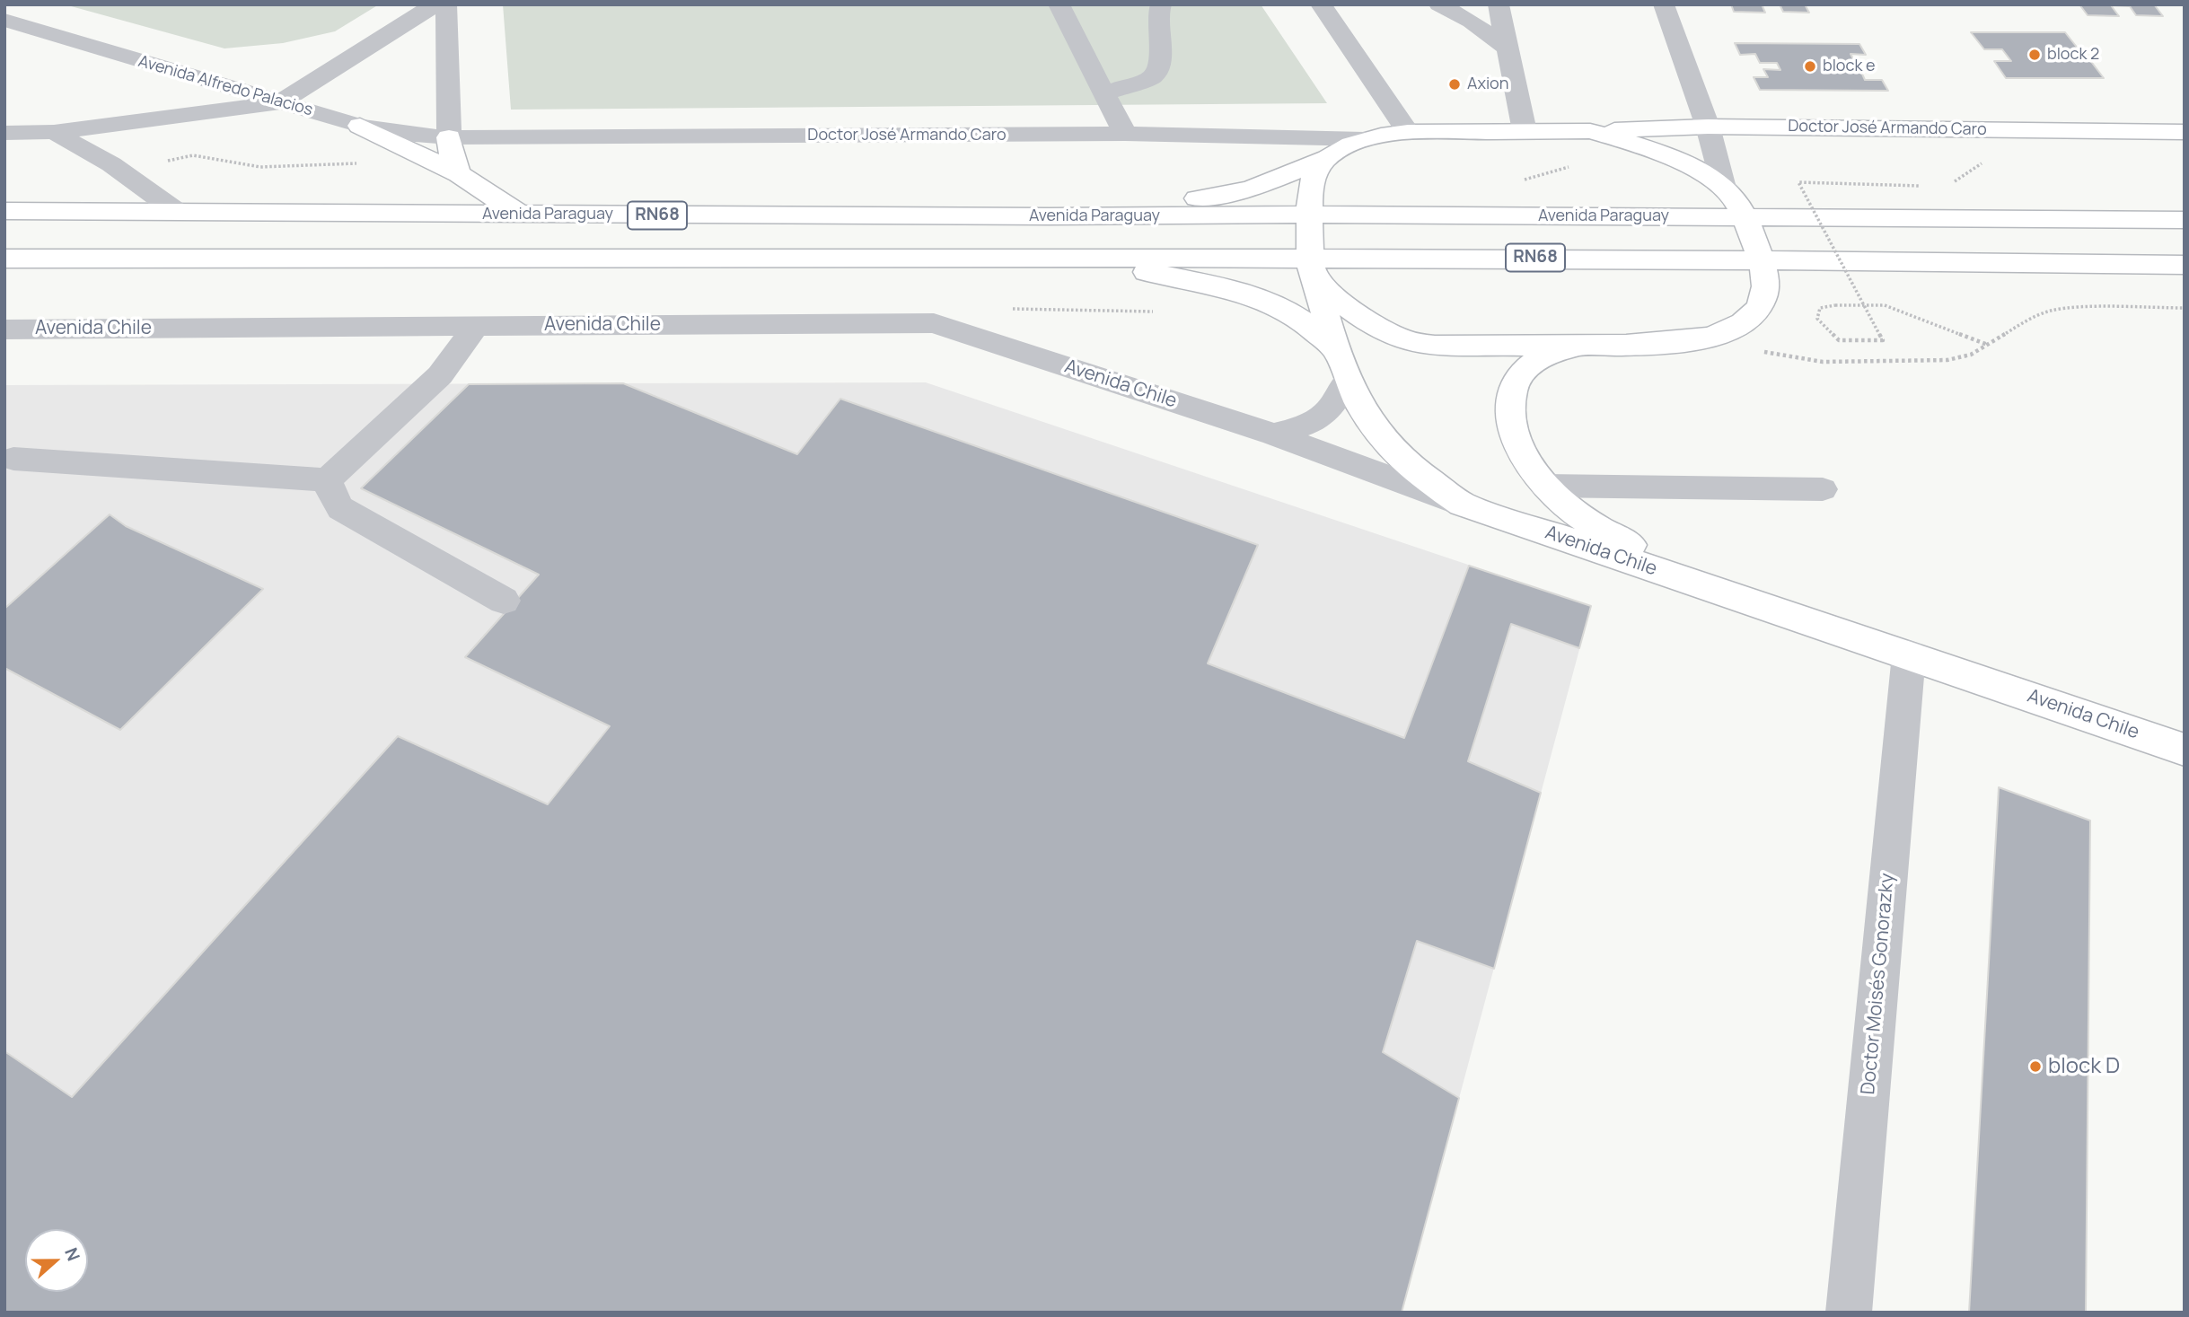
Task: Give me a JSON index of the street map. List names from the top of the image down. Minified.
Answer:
{"streets":{"main road":["Doctor José Armando Caro","Avenida Paraguay","RN68","Avenida Chile"],"street":["Avenida Alfredo Palacios","Doctor Moisés Gonorazky"]},"crossings":[["Avenida Alfredo Palacios","Doctor José Armando Caro"],["Doctor José Armando Caro","Avenida Paraguay"],["Avenida Chile","Doctor Moisés Gonorazky"]],"places":["block 2","block e","Axion","block D"],"north":"right"}
